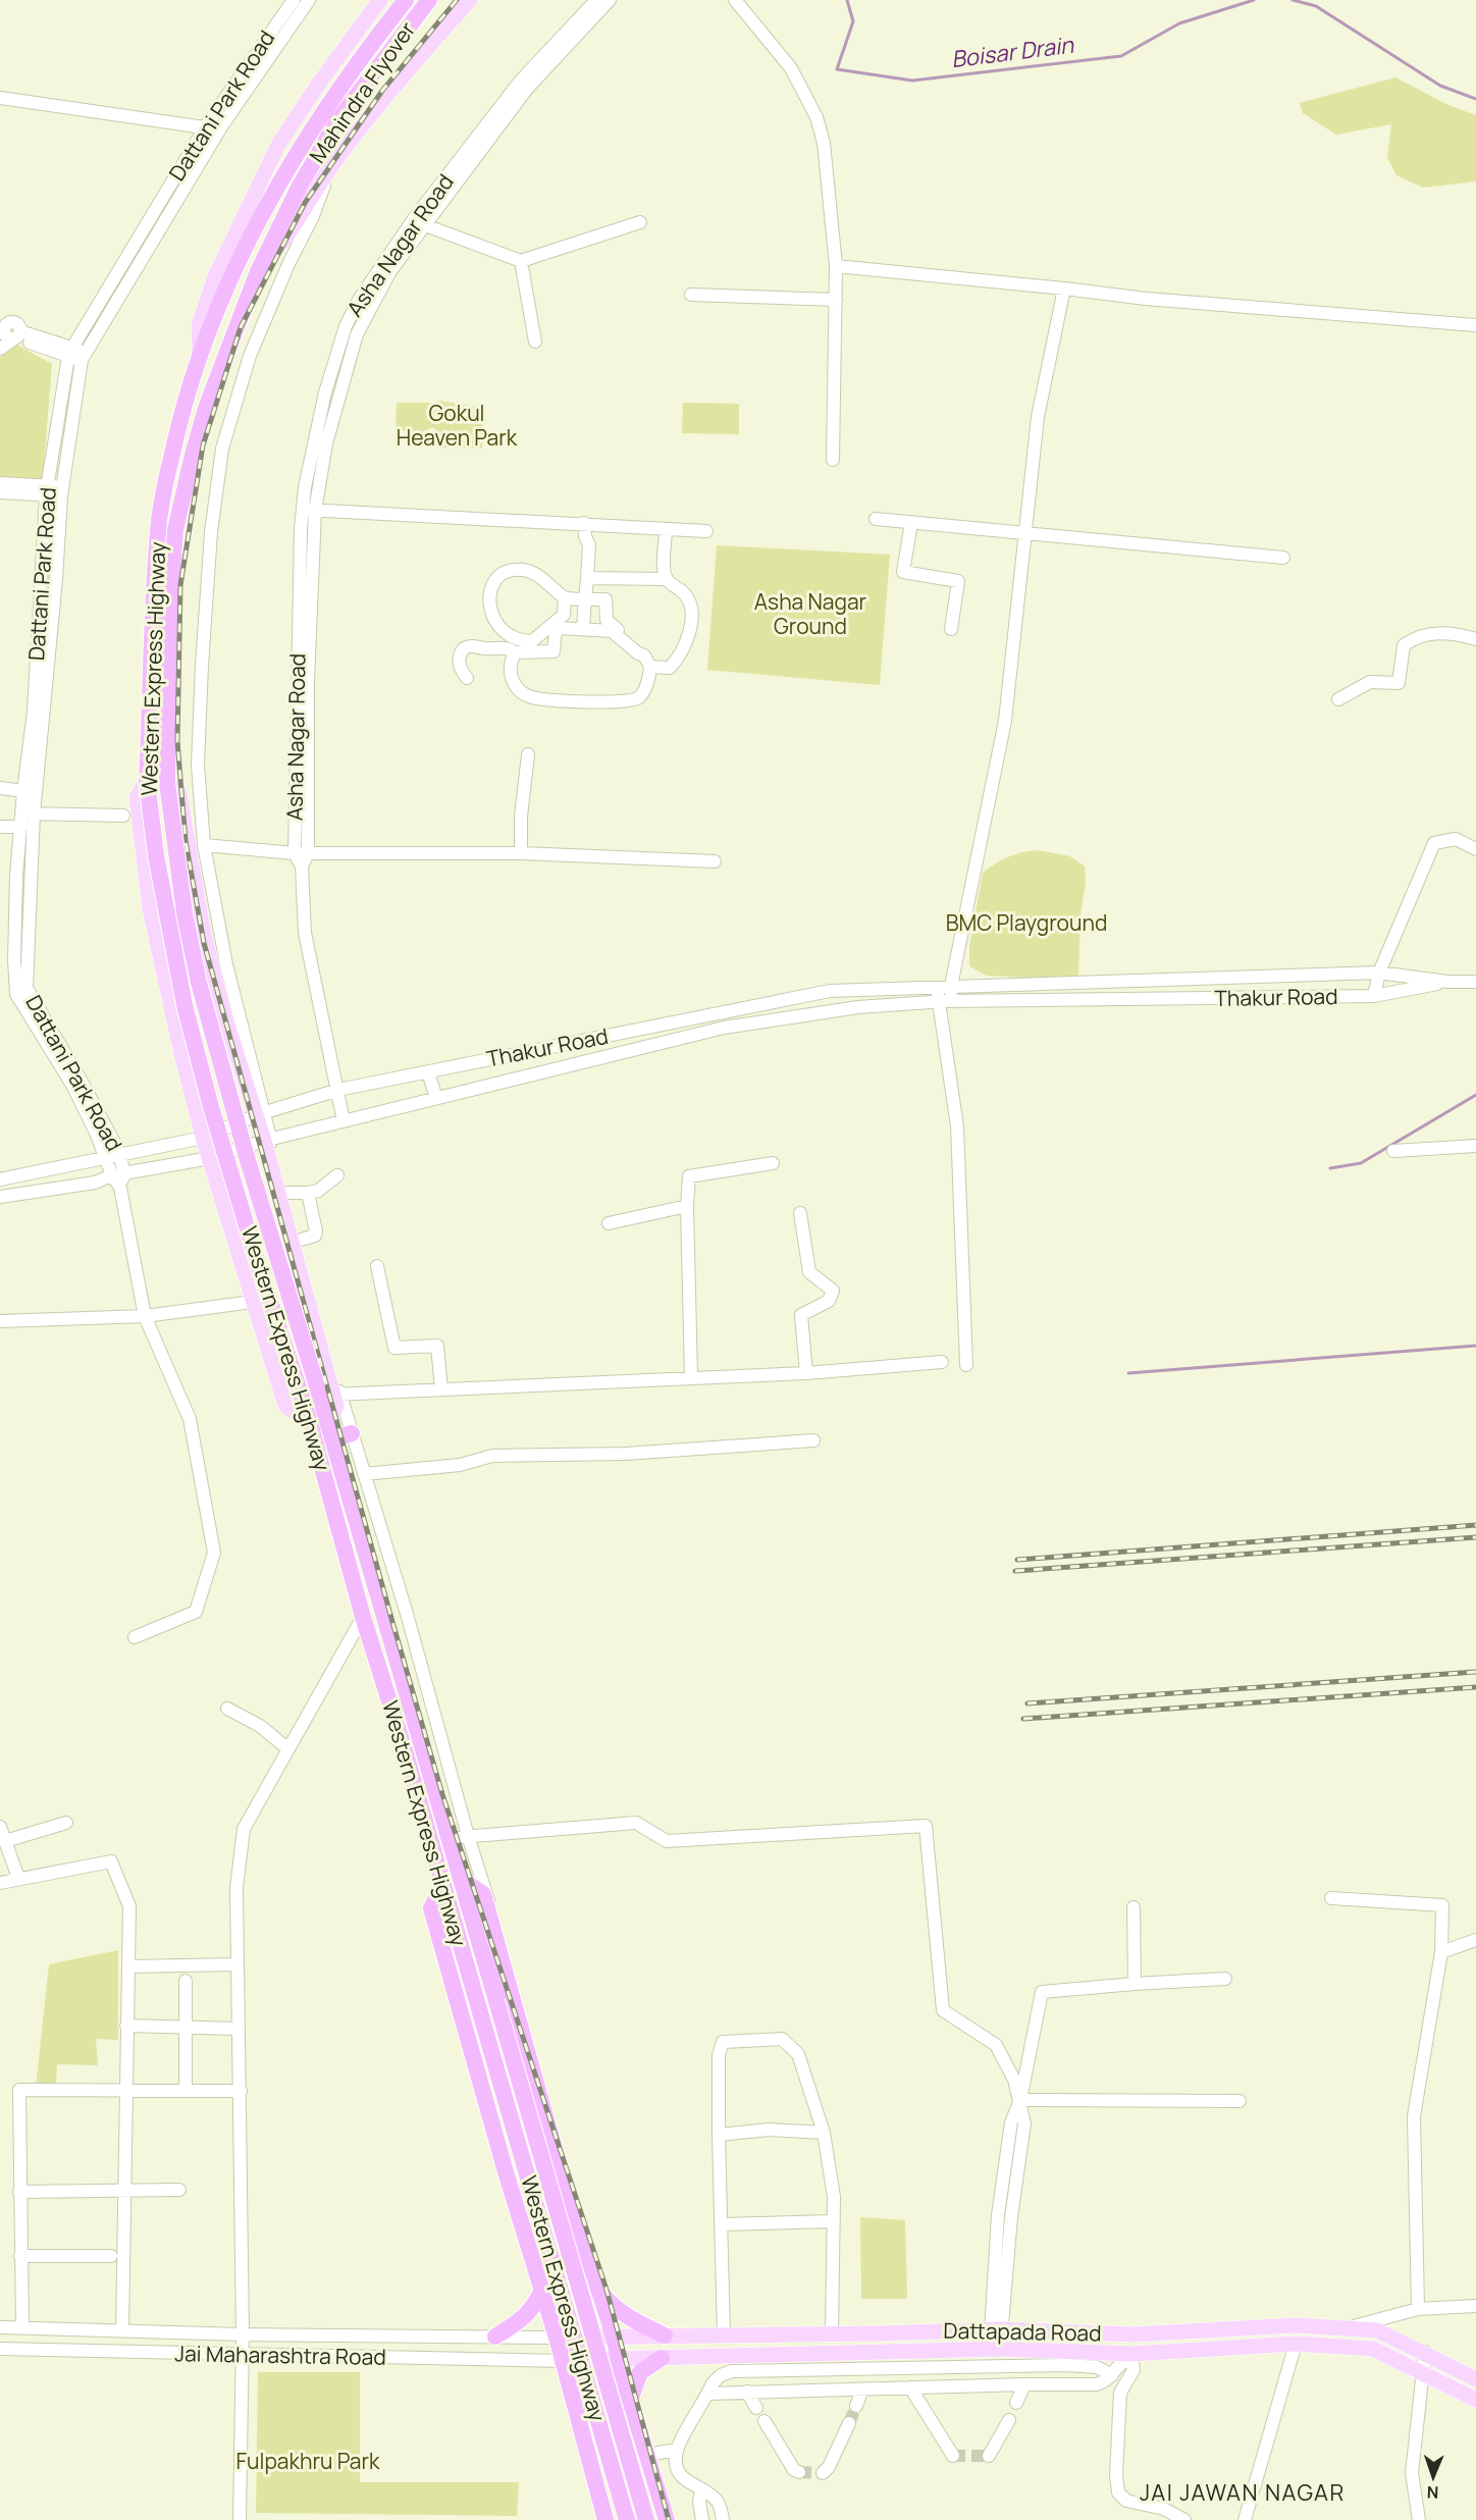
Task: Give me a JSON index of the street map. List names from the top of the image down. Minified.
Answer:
{"streets":{"highway":["Mahindra Flyover","Western Express Highway"],"main road":["Dattapada Road"],"street":["Dattani Park Road","Asha Nagar Road","Thakur Road","Jai Maharashtra Road"]},"crossings":[["Mahindra Flyover","Western Express Highway"],["Dattani Park Road","Thakur Road"],["Asha Nagar Road","Thakur Road"],["Dattapada Road","Jai Maharashtra Road"]],"districts":["JAI JAWAN NAGAR"],"water":["Boisar Drain"],"parks":["Gokul Heaven Park","Asha Nagar Ground","BMC Playground","Fulpakhru Park"],"north":"bottom"}
